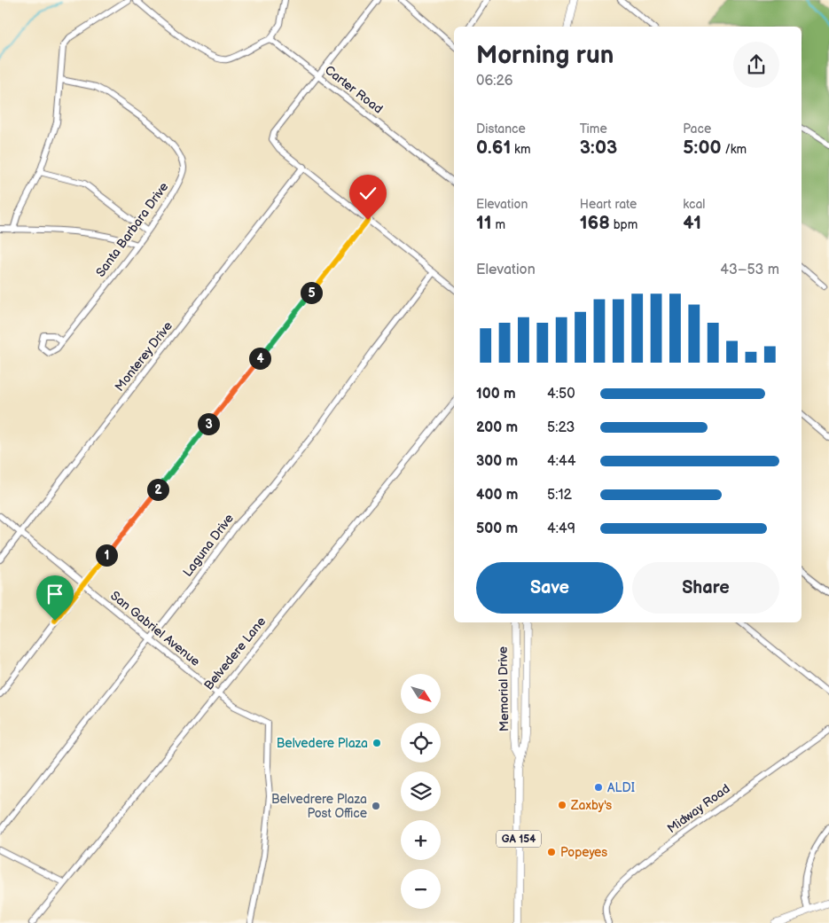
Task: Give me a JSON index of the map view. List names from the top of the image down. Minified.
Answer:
{"streets":{"main road":["Memorial Drive","GA 154"],"street":["Carter Road","Santa Barbara Drive","Monterey Drive","Laguna Drive","San Gabriel Avenue","Belvedere Lane","Midway Road"]},"crossings":[["Monterey Drive","San Gabriel Avenue"],["Laguna Drive","San Gabriel Avenue"],["San Gabriel Avenue","Belvedere Lane"]],"places":["Belvedere Plaza","ALDI","Zaxby's","Belvedrere Plaza Post Office","Popeyes"],"north":"bottom right","page":{"heading":["Morning run","06:26"],"stats":[["Distance","0.61 km"],["Time","3:03"],["Pace","5:00 /km"],["Elevation","11 m"],["Heart rate","168 bpm"],["kcal","41"]],"chart":["Elevation","43–53 m"],"pins":["5","4","3","2","1"],"list":[{"name":"100 m","note":"4:50"},{"name":"200 m","note":"5:23"},{"name":"300 m","note":"4:44"},{"name":"400 m","note":"5:12"},{"name":"500 m","note":"4:49"}],"buttons":["Save","Share"],"map_buttons":["+","−"]}}
